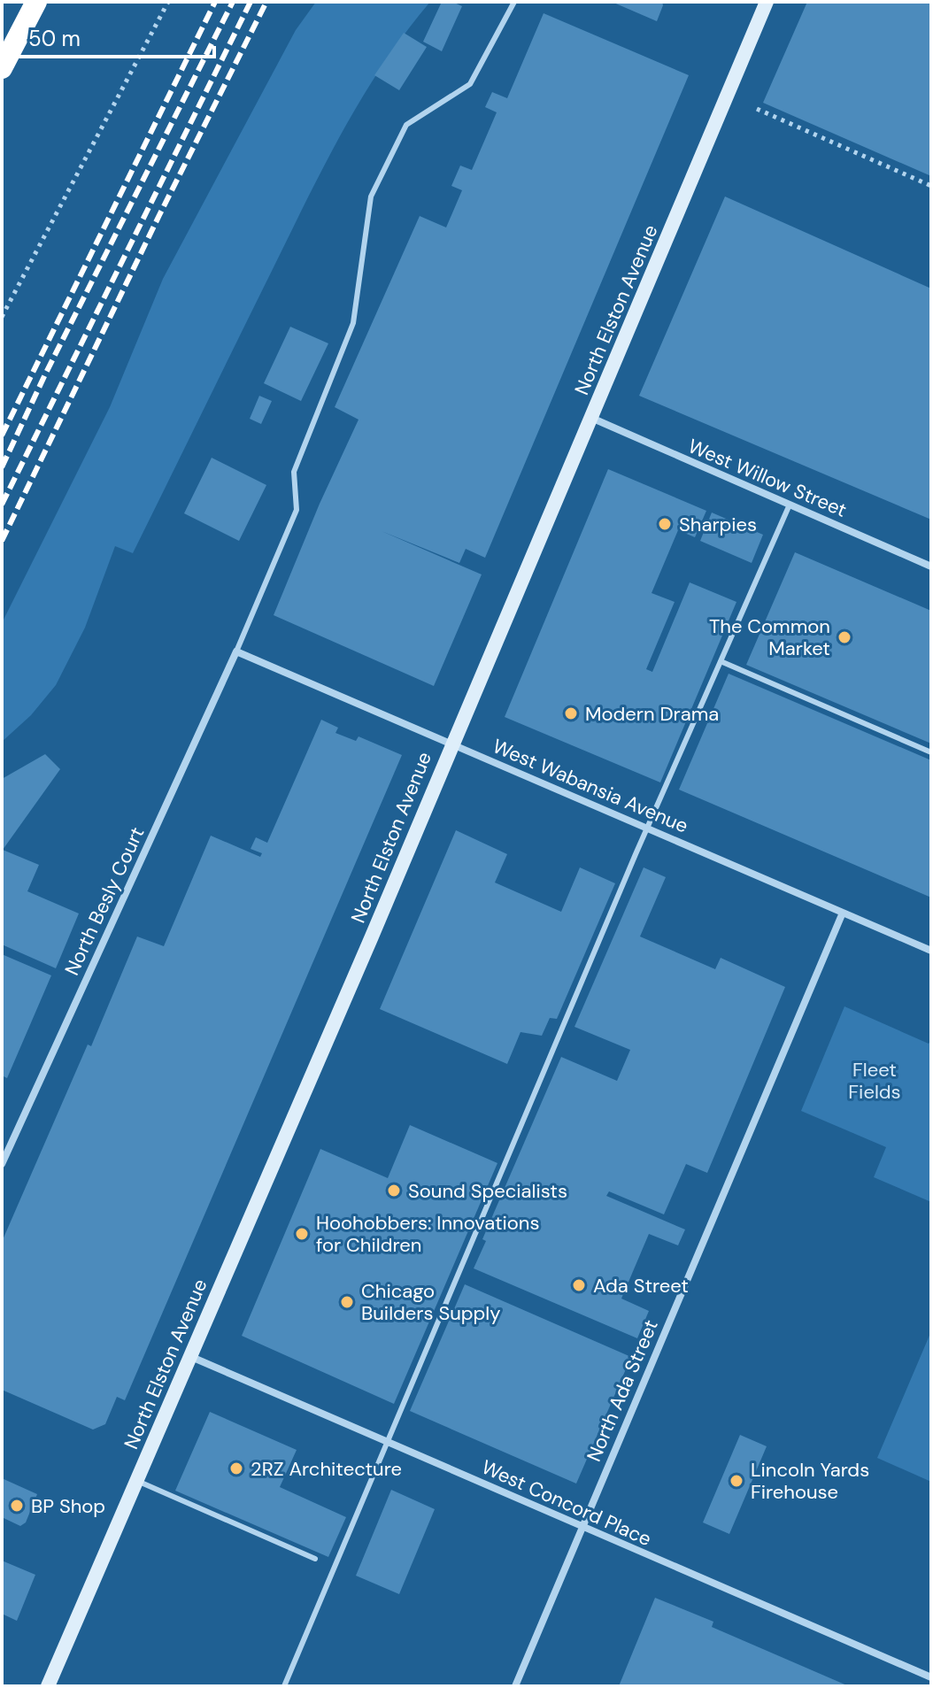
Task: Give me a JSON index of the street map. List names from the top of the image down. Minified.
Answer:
{"streets":{"main road":["North Elston Avenue"],"street":["West Willow Street","West Wabansia Avenue","North Besly Court","North Ada Street","West Concord Place"]},"crossings":[["North Elston Avenue","West Willow Street"],["North Elston Avenue","West Wabansia Avenue"],["North Elston Avenue","West Concord Place"],["West Wabansia Avenue","North Besly Court"],["West Wabansia Avenue","North Ada Street"],["North Ada Street","West Concord Place"]],"parks":["Fleet Fields"],"places":["Sharpies","The Common Market","Modern Drama","Sound Specialists","Hoohobbers: Innovations for Children","Ada Street","Chicago Builders Supply","2RZ Architecture","Lincoln Yards Firehouse","BP Shop"],"scale_bar":"50 m"}
